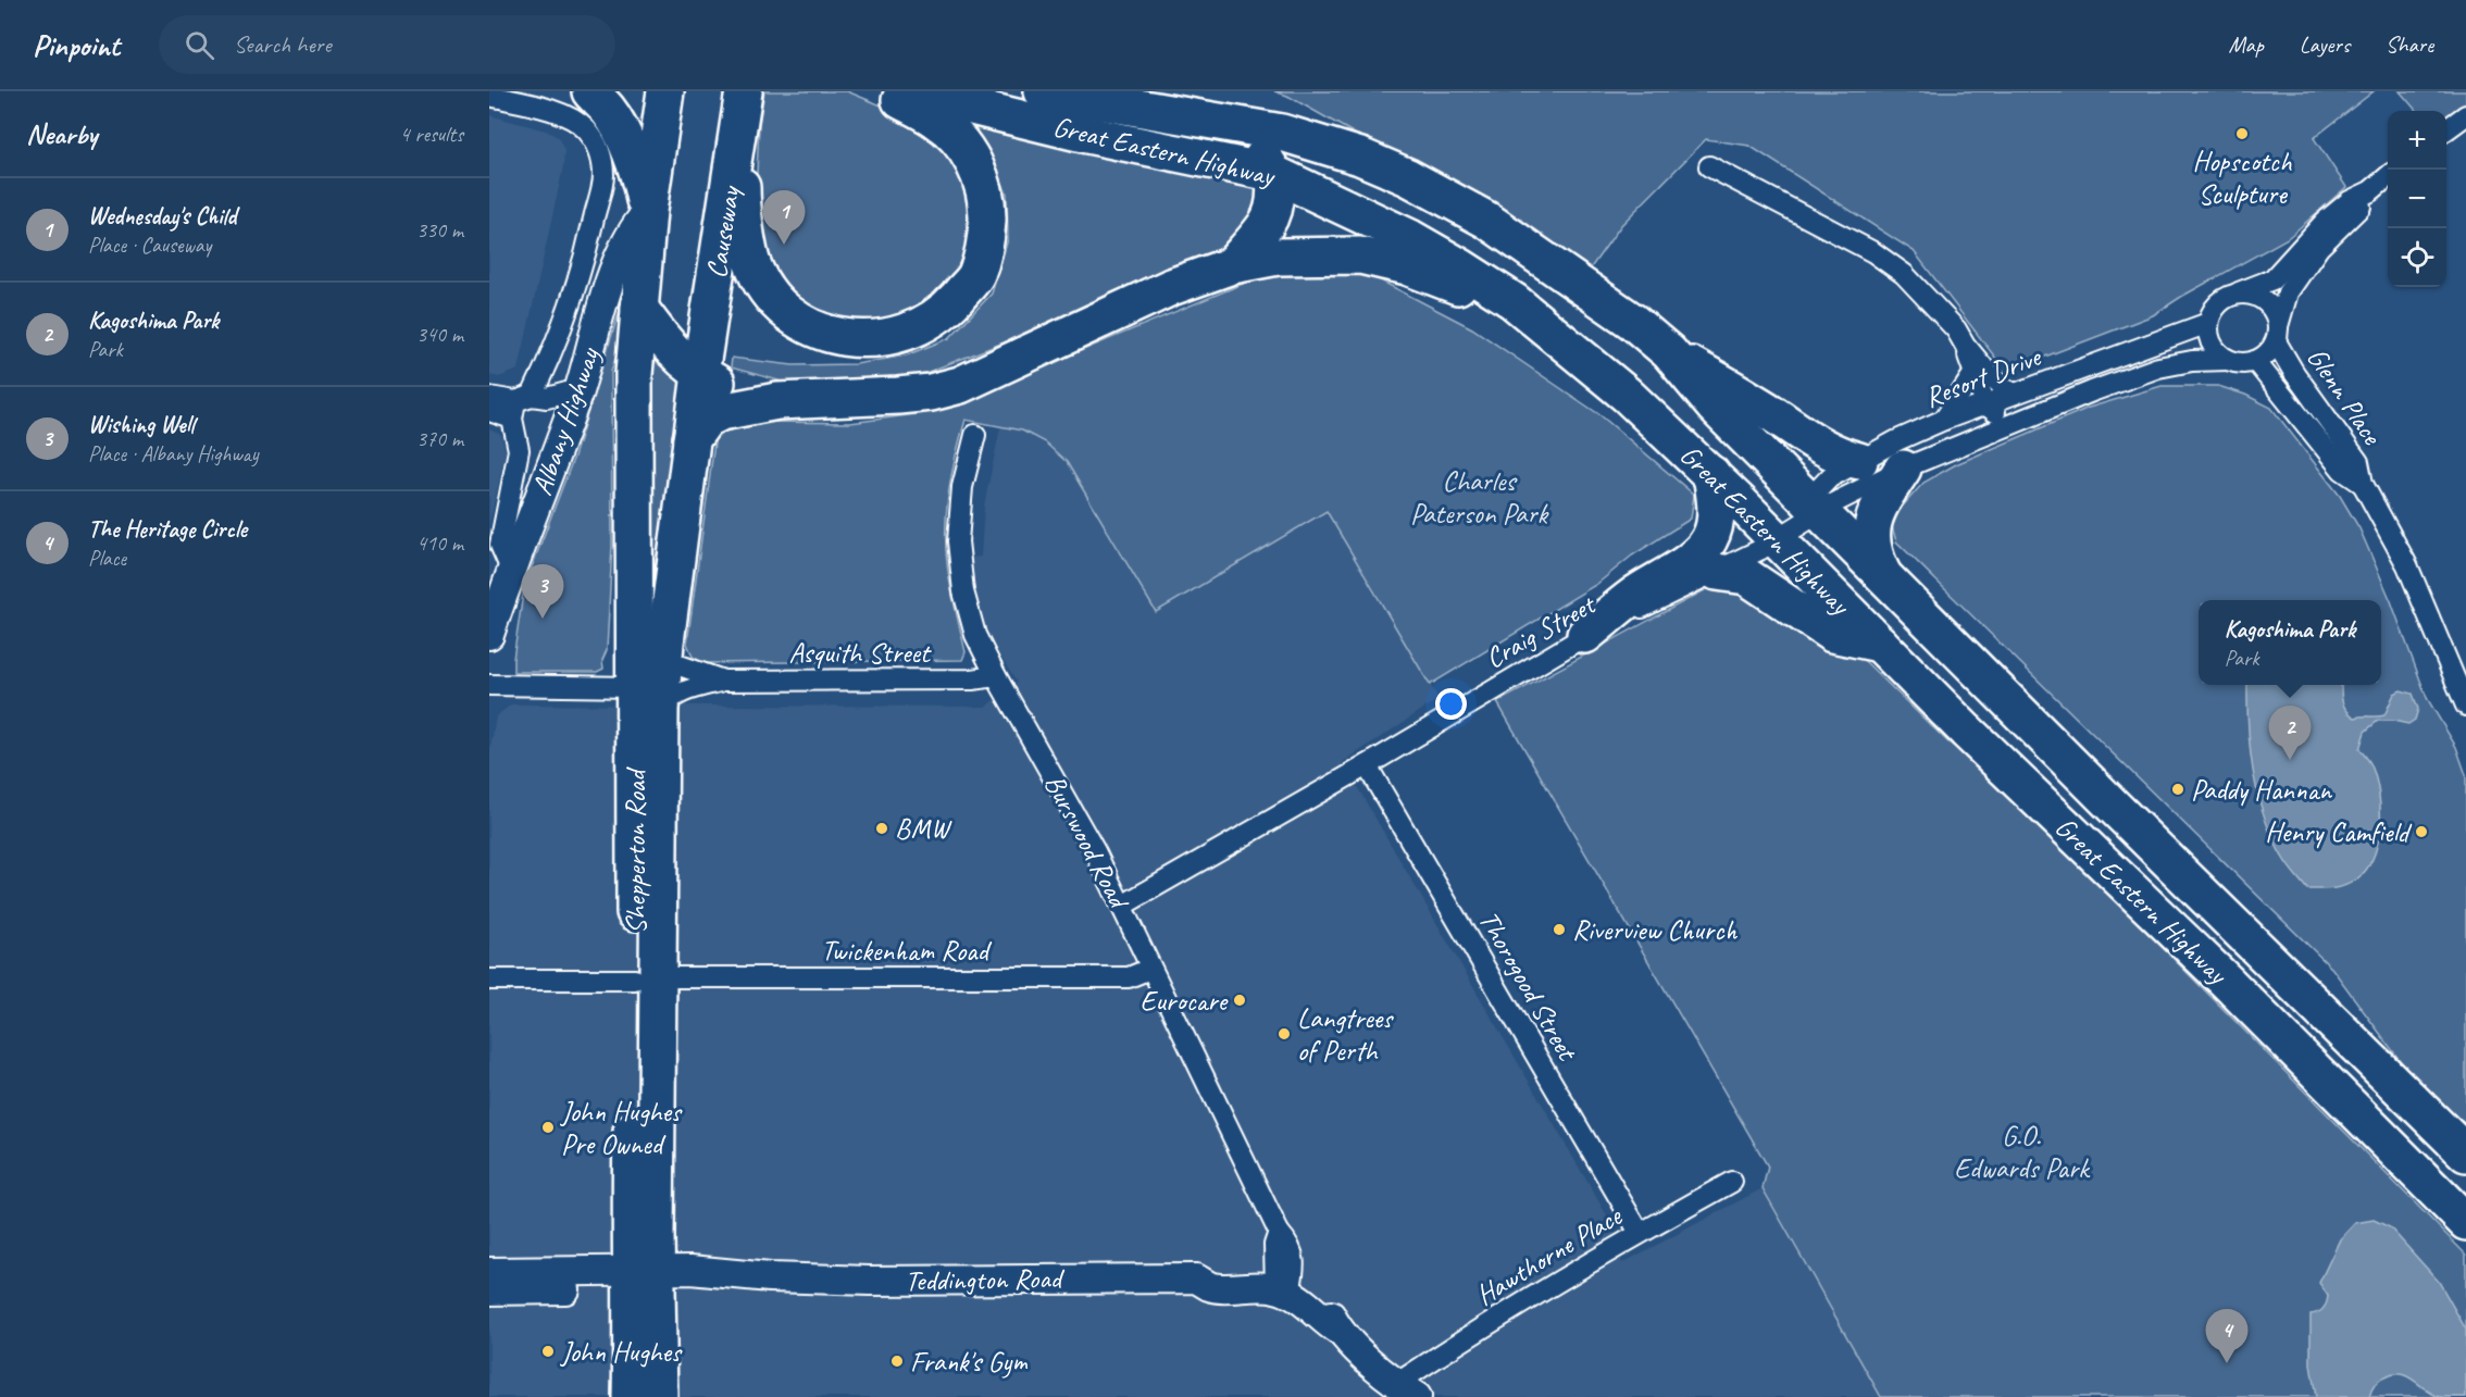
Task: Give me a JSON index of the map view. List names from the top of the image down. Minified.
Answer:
{"streets":{"highway":["Great Eastern Highway","Causeway","Shepperton Road"],"main road":["Albany Highway","Teddington Road"],"street":["Resort Drive","Glenn Place","Craig Street","Asquith Street","Burswood Road","Twickenham Road","Thorogood Street","Hawthorne Place"]},"crossings":[["Great Eastern Highway","Resort Drive"],["Great Eastern Highway","Craig Street"],["Causeway","Shepperton Road"],["Resort Drive","Glenn Place"],["Resort Drive","Craig Street"],["Craig Street","Burswood Road"],["Craig Street","Thorogood Street"],["Asquith Street","Burswood Road"],["Asquith Street","Shepperton Road"],["Burswood Road","Twickenham Road"],["Burswood Road","Teddington Road"],["Shepperton Road","Twickenham Road"],["Shepperton Road","Teddington Road"],["Thorogood Street","Hawthorne Place"]],"parks":["Charles Paterson Park","G.O. Edwards Park"],"places":["Hopscotch Sculpture","Paddy Hannan","BMW","Henry Camfield","Riverview Church","Eurocare","Langtrees of Perth","John Hughes Pre Owned","John Hughes","Frank's Gym"],"page":{"header":"Pinpoint","search":"Search here","nav":["Map","Layers","Share"],"heading":["Nearby","4 results"],"map_buttons":["+","−"],"list":[{"mark":"1","name":"Wednesday's Child","note":"Place · Causeway","value":"330 m"},{"mark":"2","name":"Kagoshima Park","note":"Park","value":"340 m"},{"mark":"3","name":"Wishing Well","note":"Place · Albany Highway","value":"370 m"},{"mark":"4","name":"The Heritage Circle","note":"Place","value":"410 m"}],"pins":["1","3","2","4"],"popup":["Kagoshima Park","Park"]}}
